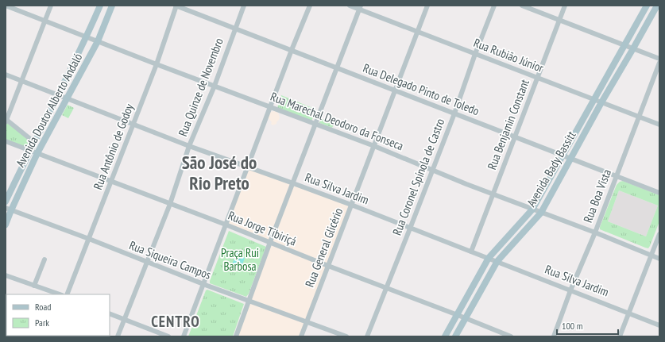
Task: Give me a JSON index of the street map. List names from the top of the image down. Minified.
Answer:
{"streets":{"main road":["Avenida Doutor Alberto Andaló","Avenida Bady Bassitt"],"street":["Rua Rubião Júnior","Rua Quinze de Novembro","Rua Delegado Pinto de Toledo","Rua Marechal Deodoro da Fonseca","Rua Benjamin Constant","Rua Antônio de Godoy","Rua Coronel Spínola de Castro","Rua Silva Jardim","Rua Boa Vista","Rua Jorge Tibiriçá","Rua General Glicério","Rua Siqueira Campos"]},"crossings":[["Rua Rubião Júnior","Rua Benjamin Constant"],["Rua Rubião Júnior","Avenida Bady Bassitt"],["Rua Rubião Júnior","Rua Coronel Spínola de Castro"],["Rua Rubião Júnior","Rua Boa Vista"],["Rua Rubião Júnior","Rua General Glicério"],["Rua Quinze de Novembro","Rua Delegado Pinto de Toledo"],["Rua Quinze de Novembro","Rua Marechal Deodoro da Fonseca"],["Rua Quinze de Novembro","Rua Silva Jardim"],["Rua Quinze de Novembro","Rua Jorge Tibiriçá"],["Rua Quinze de Novembro","Rua Siqueira Campos"],["Rua Delegado Pinto de Toledo","Rua Benjamin Constant"],["Rua Delegado Pinto de Toledo","Rua Antônio de Godoy"],["Rua Delegado Pinto de Toledo","Avenida Bady Bassitt"],["Rua Delegado Pinto de Toledo","Rua Coronel Spínola de Castro"],["Rua Delegado Pinto de Toledo","Rua Boa Vista"],["Rua Delegado Pinto de Toledo","Rua General Glicério"],["Avenida Doutor Alberto Andaló","Rua Marechal Deodoro da Fonseca"],["Avenida Doutor Alberto Andaló","Rua Silva Jardim"],["Avenida Doutor Alberto Andaló","Rua Jorge Tibiriçá"],["Avenida Doutor Alberto Andaló","Rua Siqueira Campos"],["Rua Marechal Deodoro da Fonseca","Rua Benjamin Constant"],["Rua Marechal Deodoro da Fonseca","Rua Antônio de Godoy"],["Rua Marechal Deodoro da Fonseca","Avenida Bady Bassitt"],["Rua Marechal Deodoro da Fonseca","Rua Coronel Spínola de Castro"],["Rua Marechal Deodoro da Fonseca","Rua Boa Vista"],["Rua Marechal Deodoro da Fonseca","Rua General Glicério"],["Rua Benjamin Constant","Rua Silva Jardim"],["Rua Antônio de Godoy","Rua Silva Jardim"],["Rua Antônio de Godoy","Rua Jorge Tibiriçá"],["Rua Antônio de Godoy","Rua Siqueira Campos"],["Avenida Bady Bassitt","Rua Silva Jardim"],["Avenida Bady Bassitt","Rua Jorge Tibiriçá"],["Rua Coronel Spínola de Castro","Rua Silva Jardim"],["Rua Coronel Spínola de Castro","Rua Jorge Tibiriçá"],["Rua Silva Jardim","Rua Boa Vista"],["Rua Silva Jardim","Rua General Glicério"],["Rua Jorge Tibiriçá","Rua General Glicério"],["Rua General Glicério","Rua Siqueira Campos"]],"districts":["São José do Rio Preto","CENTRO"],"parks":["Praça Rui Barbosa"],"legend":["Road","Park"],"scale_bar":"100 m"}
